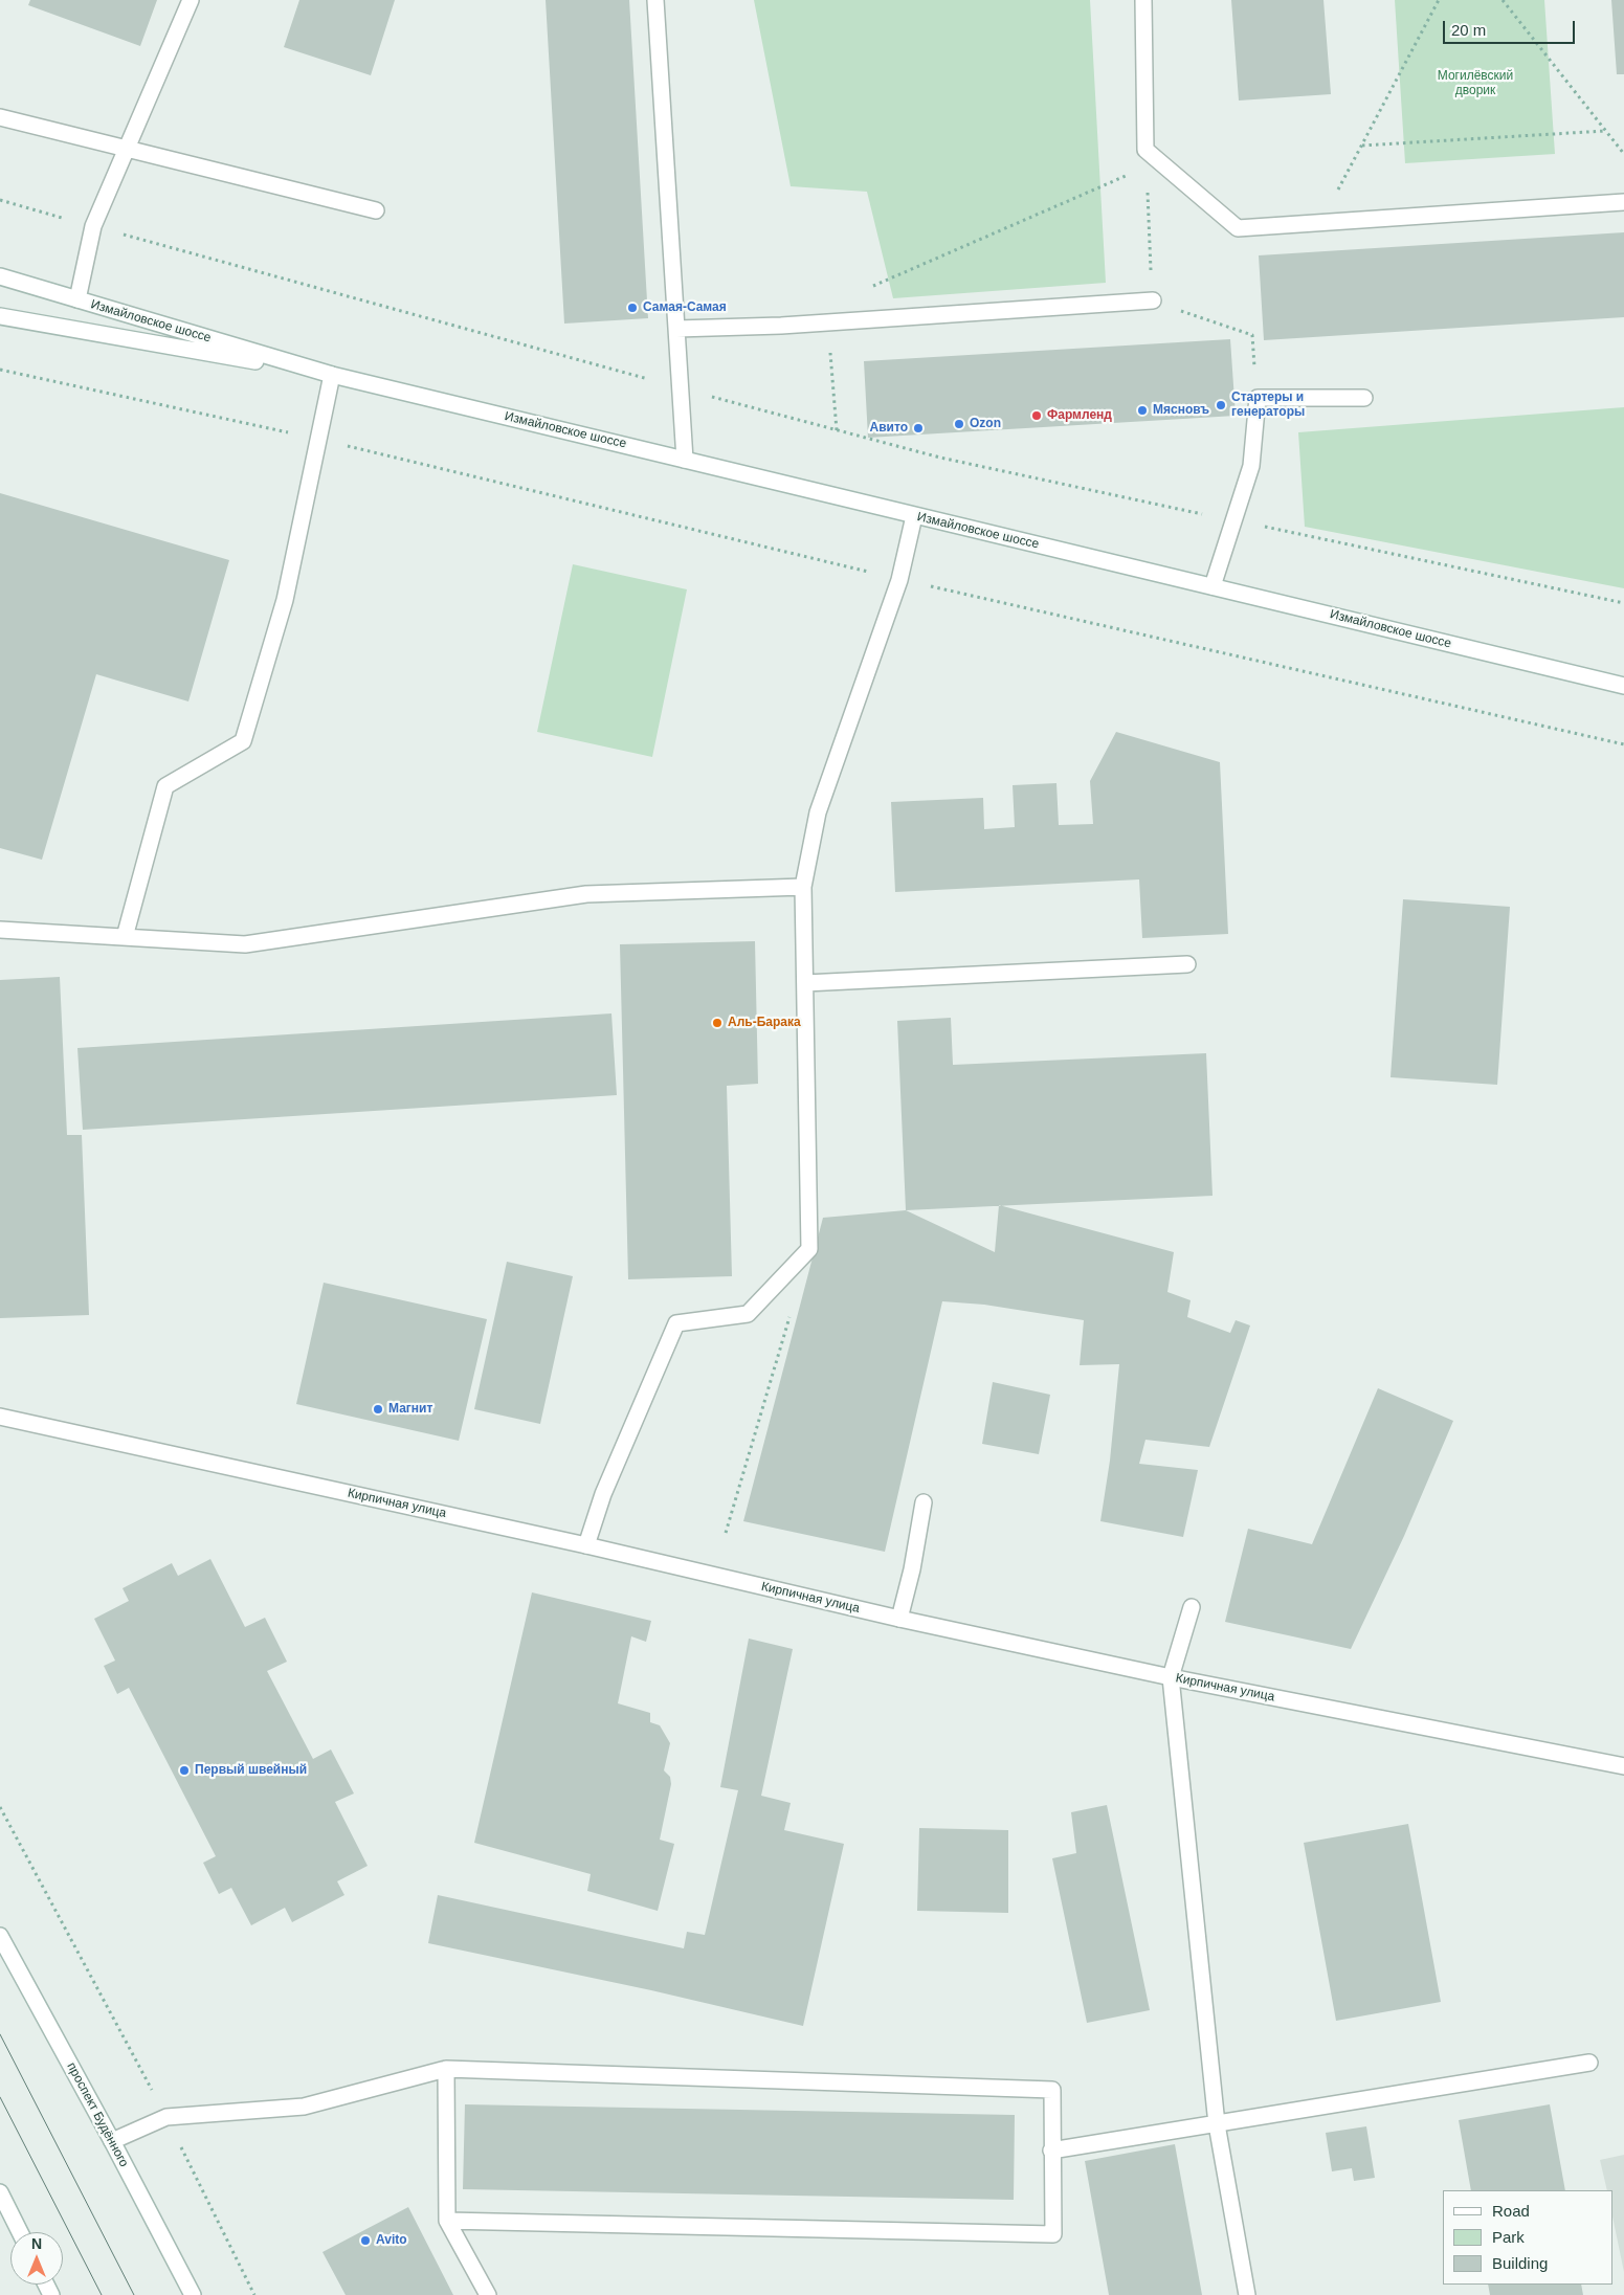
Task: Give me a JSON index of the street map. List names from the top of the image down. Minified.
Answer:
{"streets":{"main road":["Измайловское шоссе","Кирпичная улица","проспект Будённого"]},"parks":["Могилёвский дворик"],"places":["Самая-Самая","Стартеры и генераторы","Мясновъ","Фармленд","Ozon","Авито","Аль-Барака","Магнит","Первый швейный","Avito"],"legend":["Road","Park","Building"],"scale_bar":"20 m","north":"top"}
